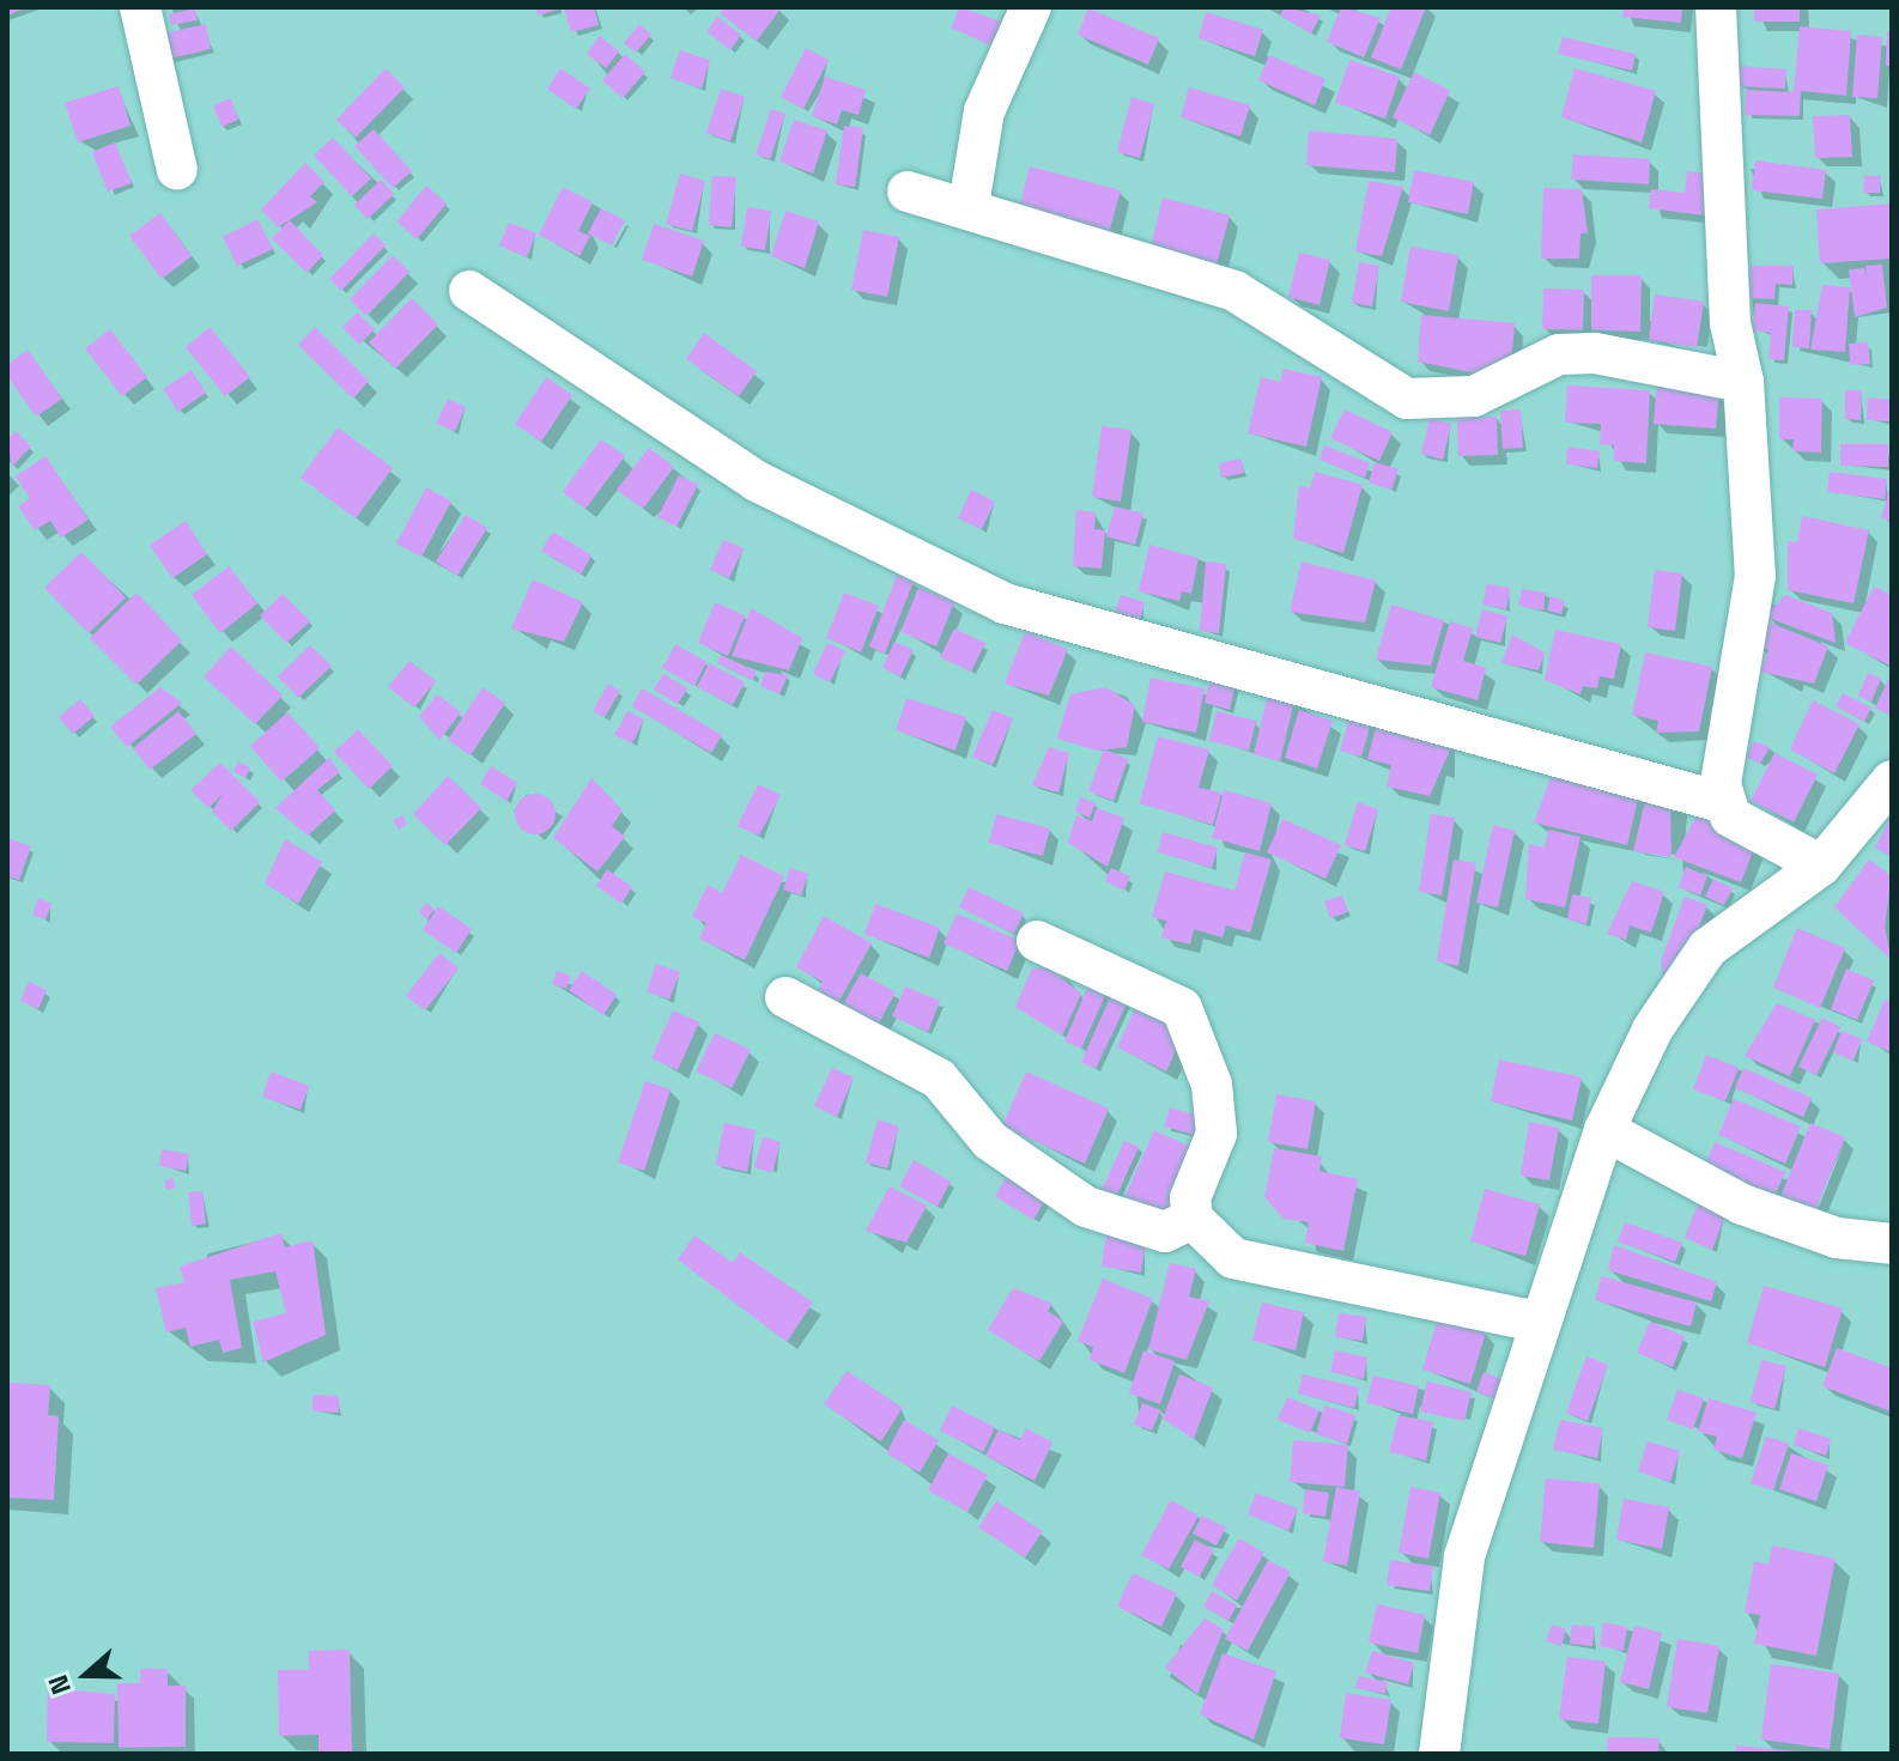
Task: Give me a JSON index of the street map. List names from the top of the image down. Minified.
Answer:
{"north":"left"}
